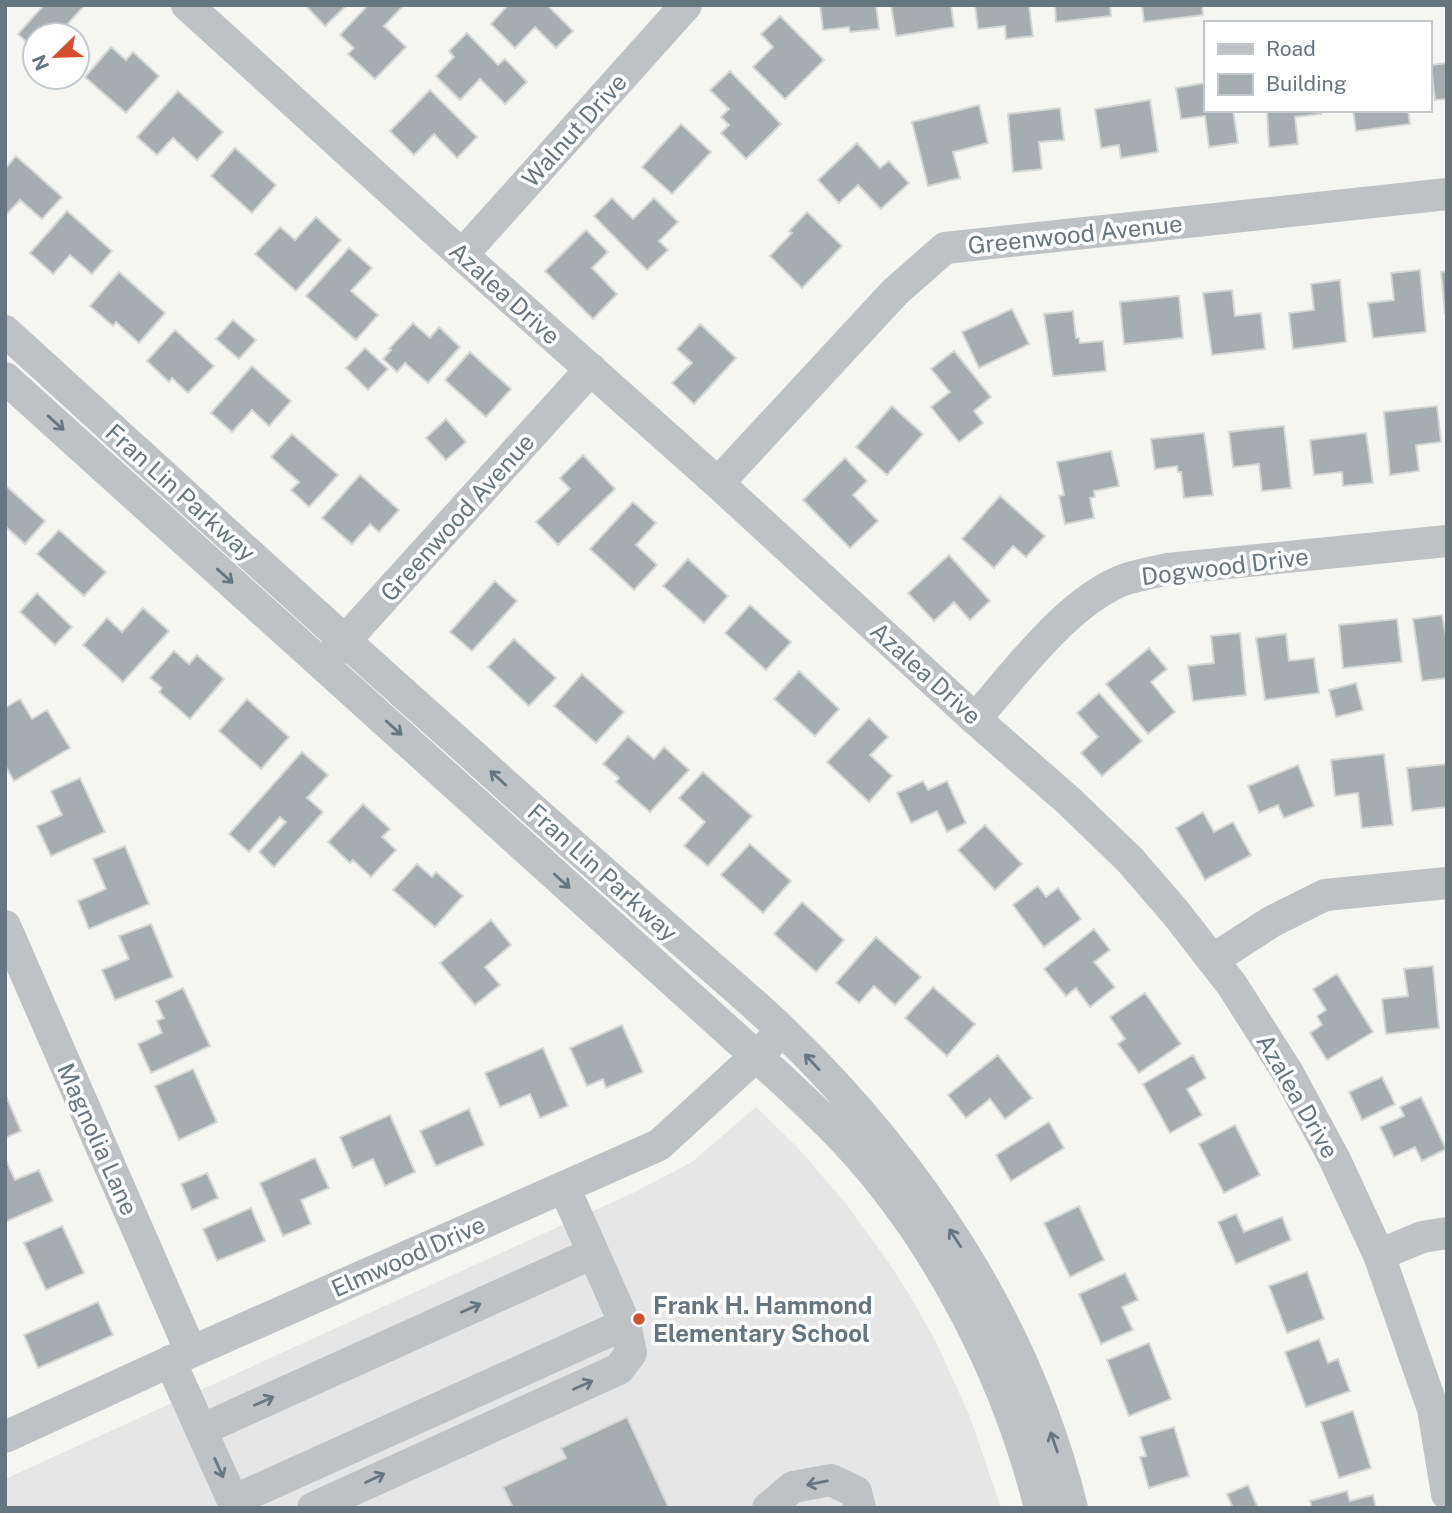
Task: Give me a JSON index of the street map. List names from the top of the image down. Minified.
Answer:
{"streets":{"street":["Walnut Drive","Greenwood Avenue","Azalea Drive","Fran Lin Parkway","Dogwood Drive","Magnolia Lane","Elmwood Drive"]},"crossings":[["Walnut Drive","Azalea Drive"],["Greenwood Avenue","Azalea Drive"],["Greenwood Avenue","Fran Lin Parkway"],["Azalea Drive","Dogwood Drive"],["Fran Lin Parkway","Elmwood Drive"],["Magnolia Lane","Elmwood Drive"]],"places":["Frank H. Hammond Elementary School"],"legend":["Road","Building"],"north":"bottom left"}
